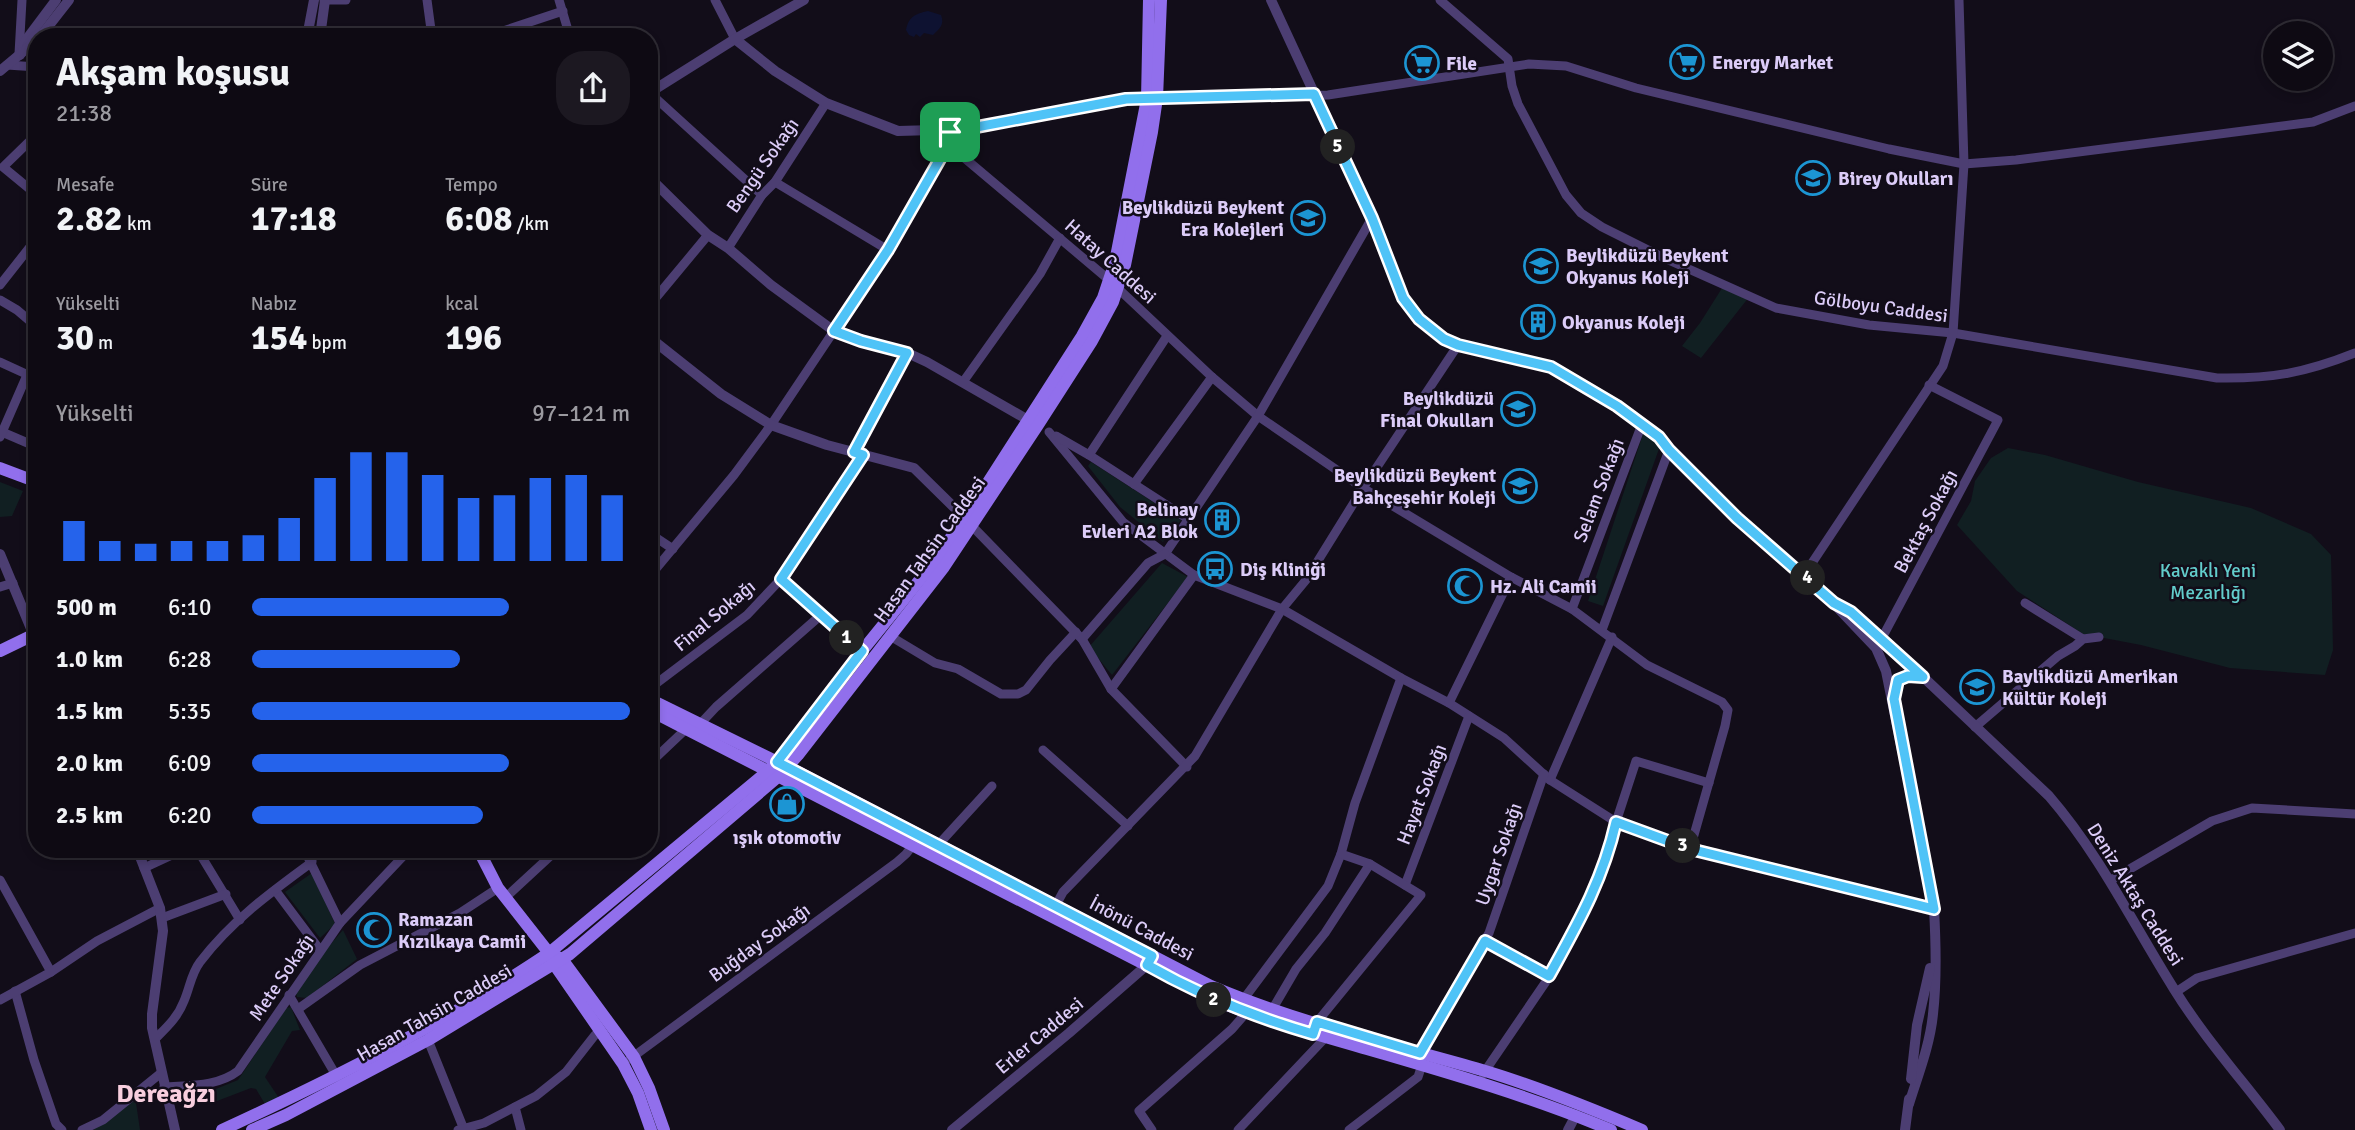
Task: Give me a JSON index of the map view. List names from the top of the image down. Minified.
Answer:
{"streets":{"main road":["Hasan Tahsin Caddesi","İnönü Caddesi"],"street":["Bengü Sokağı","Hatay Caddesi","Gölboyu Caddesi","Selam Sokağı","Bektaş Sokağı","Final Sokağı","Hayat Sokağı","Uygar Sokağı","Deniz Aktaş Caddesi","Buğday Sokağı","Mete Sokağı","Erler Caddesi"]},"crossings":[["Hatay Caddesi","Selam Sokağı"],["Hatay Caddesi","Hasan Tahsin Caddesi"],["Hatay Caddesi","Uygar Sokağı"],["Selam Sokağı","Deniz Aktaş Caddesi"],["Bektaş Sokağı","Deniz Aktaş Caddesi"],["İnönü Caddesi","Erler Caddesi"]],"districts":["Dereağzı"],"parks":["Kavaklı Yeni Mezarlığı"],"places":{"supermarket":["Energy Market","File"],"school or university":["Birey Okulları","Beylikdüzü Beykent Era Kolejleri","Beylikdüzü Beykent Okyanus Koleji","Beylikdüzü Final Okulları","Beylikdüzü Beykent Bahçeşehir Koleji","Baylikdüzü Amerikan Kültür Koleji"],"building":["Okyanus Koleji","Belinay Evleri A2 Blok"],"bus stop":["Diş Kliniği"],"mosque":["Hz. Ali Camii","Ramazan Kızılkaya Camii"],"shop":["ışık otomotiv"]},"page":{"heading":["Akşam koşusu","21:38"],"pins":["5","4","1","3","2"],"stats":[["Mesafe","2.82 km"],["Süre","17:18"],["Tempo","6:08 /km"],["Yükselti","30 m"],["Nabız","154 bpm"],["kcal","196"]],"chart":["Yükselti","97–121 m"],"list":[{"name":"500 m","note":"6:10"},{"name":"1.0 km","note":"6:28"},{"name":"1.5 km","note":"5:35"},{"name":"2.0 km","note":"6:09"},{"name":"2.5 km","note":"6:20"}]}}
